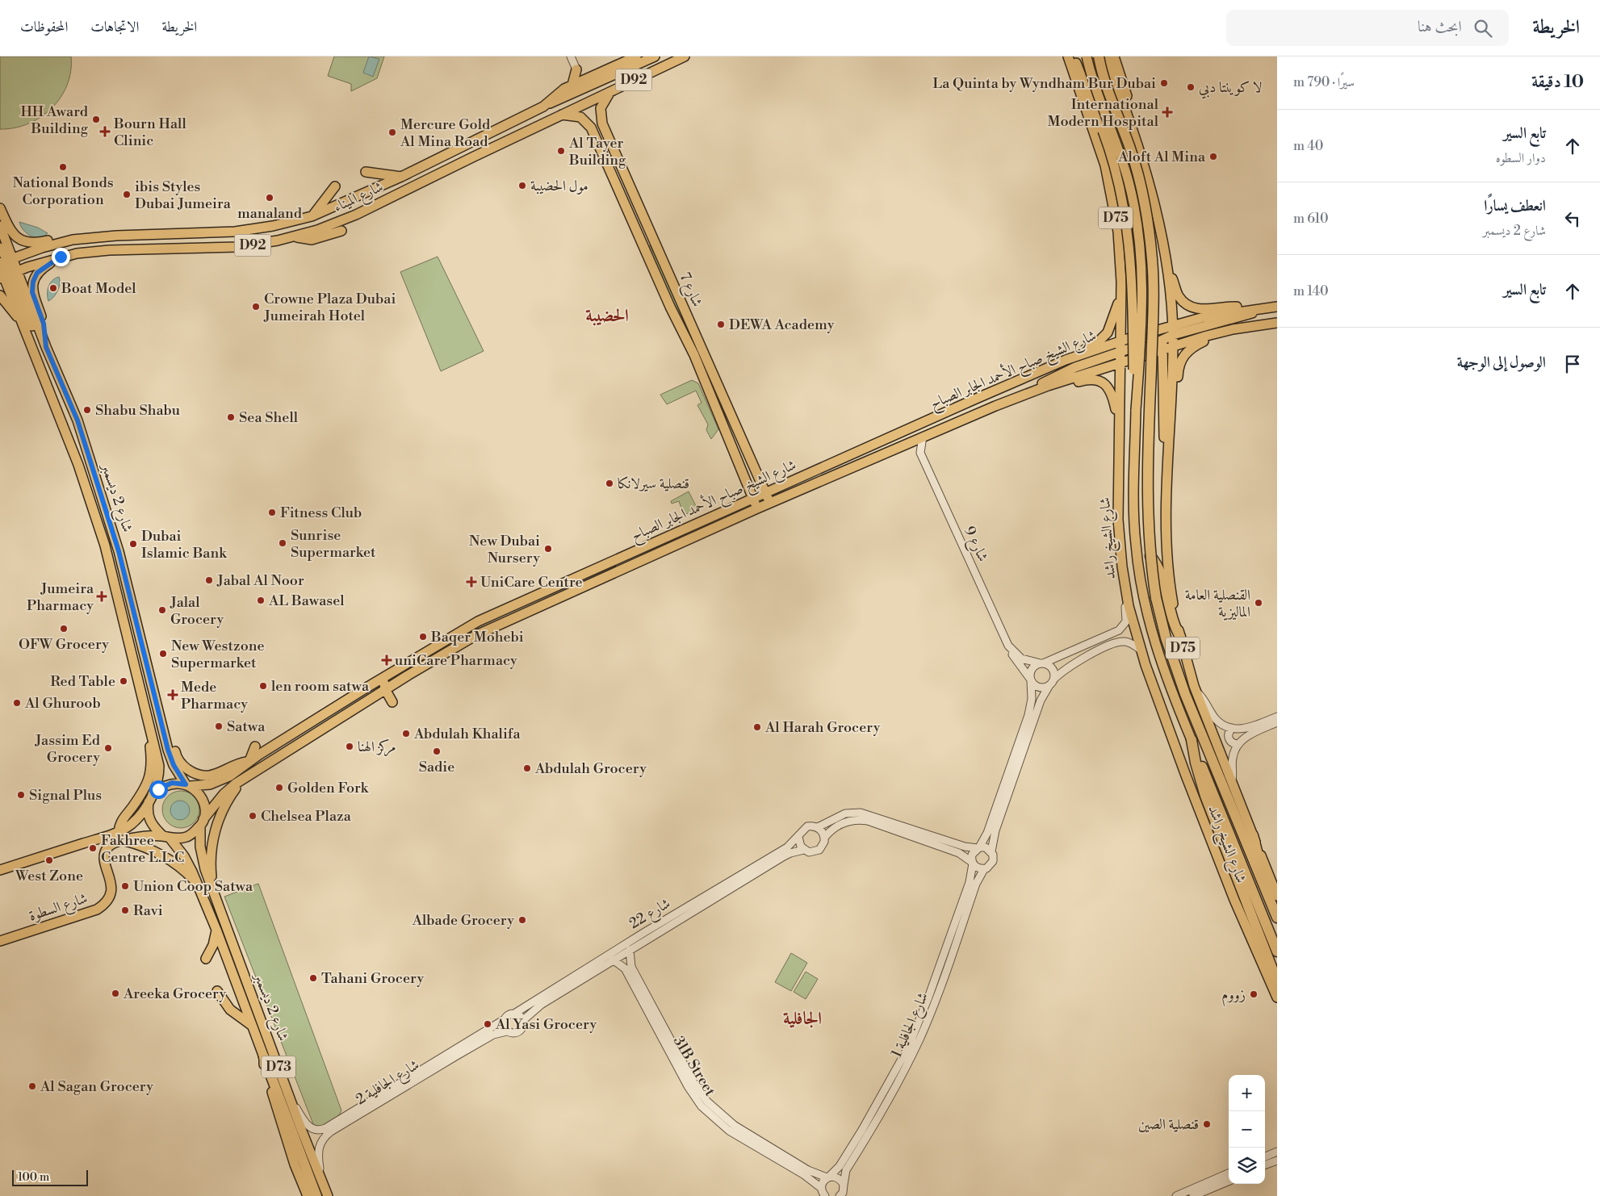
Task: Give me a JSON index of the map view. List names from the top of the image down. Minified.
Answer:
{"streets":{"highway":["شارع الشيخ راشد"],"main road":["D92","شارع الميناء","D75","شارع 7","شارع الشيخ صباح الأحمد الجابر الصباح","شارع 2 ديسمبر","شارع السطوة","D73"],"street":["شارع 9","شارع 22","شارع الجافلية 1","31B Street","شارع الجافلية 2"]},"crossings":[["شارع الميناء","شارع 7"],["شارع الميناء","شارع 2 ديسمبر"],["شارع 7","شارع الشيخ صباح الأحمد الجابر الصباح"],["شارع الشيخ صباح الأحمد الجابر الصباح","شارع 2 ديسمبر"],["شارع الشيخ صباح الأحمد الجابر الصباح","شارع الشيخ راشد"],["شارع 2 ديسمبر","شارع الجافلية 2"],["شارع 22","31B Street"],["شارع 22","شارع الجافلية 2"],["شارع الجافلية 1","31B Street"]],"districts":["الحضيبة","الجافلية"],"places":{"other":["La Quinta by Wyndham Bur Dubai","لا كوينتا دبي","HH Award Building","Mercure Gold Al Mina Road","Al Tayer Building","Aloft Al Mina","National Bonds Corporation","مول الحضيبة","ibis Styles Dubai Jumeira","manaland","Boat Model","Crowne Plaza Dubai Jumeirah Hotel","DEWA Academy","Shabu Shabu","Sea Shell","قنصلية سيرلانكا","Fitness Club","Sunrise Supermarket","Dubai Islamic Bank","New Dubai Nursery","Jabal Al Noor","AL Bawasel","القنصلية العامة الماليزية","Jalal Grocery","OFW Grocery","Baqer Mohebi","New Westzone Supermarket","Red Table","len room satwa","Al Ghuroob","Satwa","Al Harah Grocery","Abdulah Khalifa","مركز الهنا","Jassim Ed Grocery","Sadie","Abdulah Grocery","Golden Fork","Signal Plus","Chelsea Plaza","Fakhree Centre L.L.C","West Zone","Union Coop Satwa","Ravi","Albade Grocery","Tahani Grocery","Areeka Grocery","زووم","Al Yasi Grocery","Al Sagan Grocery","قنصلية الصين"],"health":["International Modern Hospital","Bourn Hall Clinic","UniCare Centre","Jumeira Pharmacy","uniCare Pharmacy","Mede Pharmacy"]},"scale_bar":"100 m","page":{"header":"الخريطة","search":"ابحث هنا","nav":["الخريطة","الاتجاهات","المحفوظات"],"heading":["10 دقيقة","سيرًا · 790 m"],"list":[["تابع السير","دوار السطوه","40 m"],["انعطف يسارًا","شارع 2 ديسمبر","610 m"],["تابع السير","140 m"],"الوصول إلى الوجهة"],"map_buttons":["+","−"],"scale":"100 m"}}
